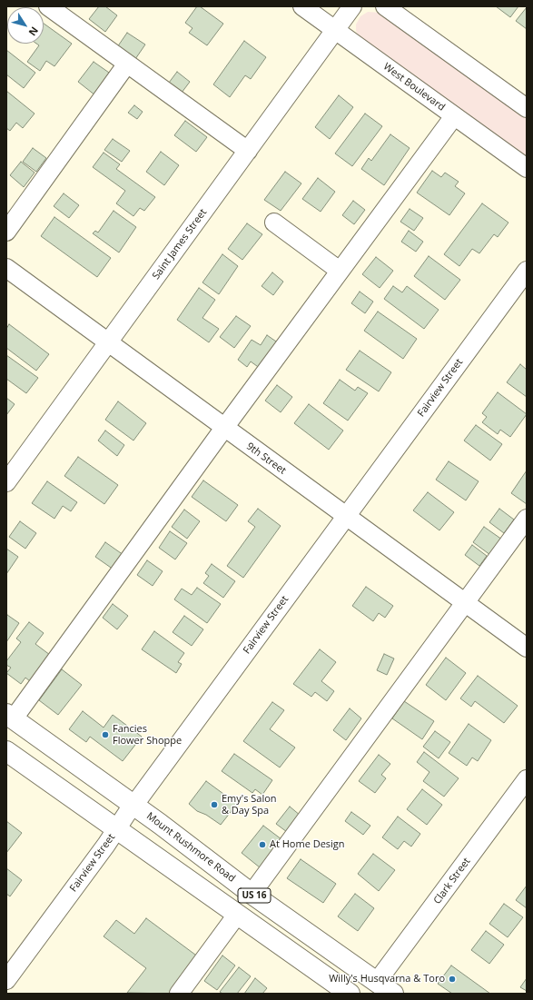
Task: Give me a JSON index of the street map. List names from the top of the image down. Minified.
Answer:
{"streets":{"highway":["Mount Rushmore Road","US 16"],"street":["West Boulevard","Saint James Street","Fairview Street","9th Street","Clark Street"]},"crossings":[["West Boulevard","Saint James Street"],["Saint James Street","9th Street"],["Fairview Street","9th Street"],["Fairview Street","Mount Rushmore Road"],["Fairview Street","US 16"],["Mount Rushmore Road","Clark Street"]],"places":["Fancies Flower Shoppe","Emy's Salon & Day Spa","At Home Design","Willy's Husqvarna & Toro"],"north":"bottom right"}
